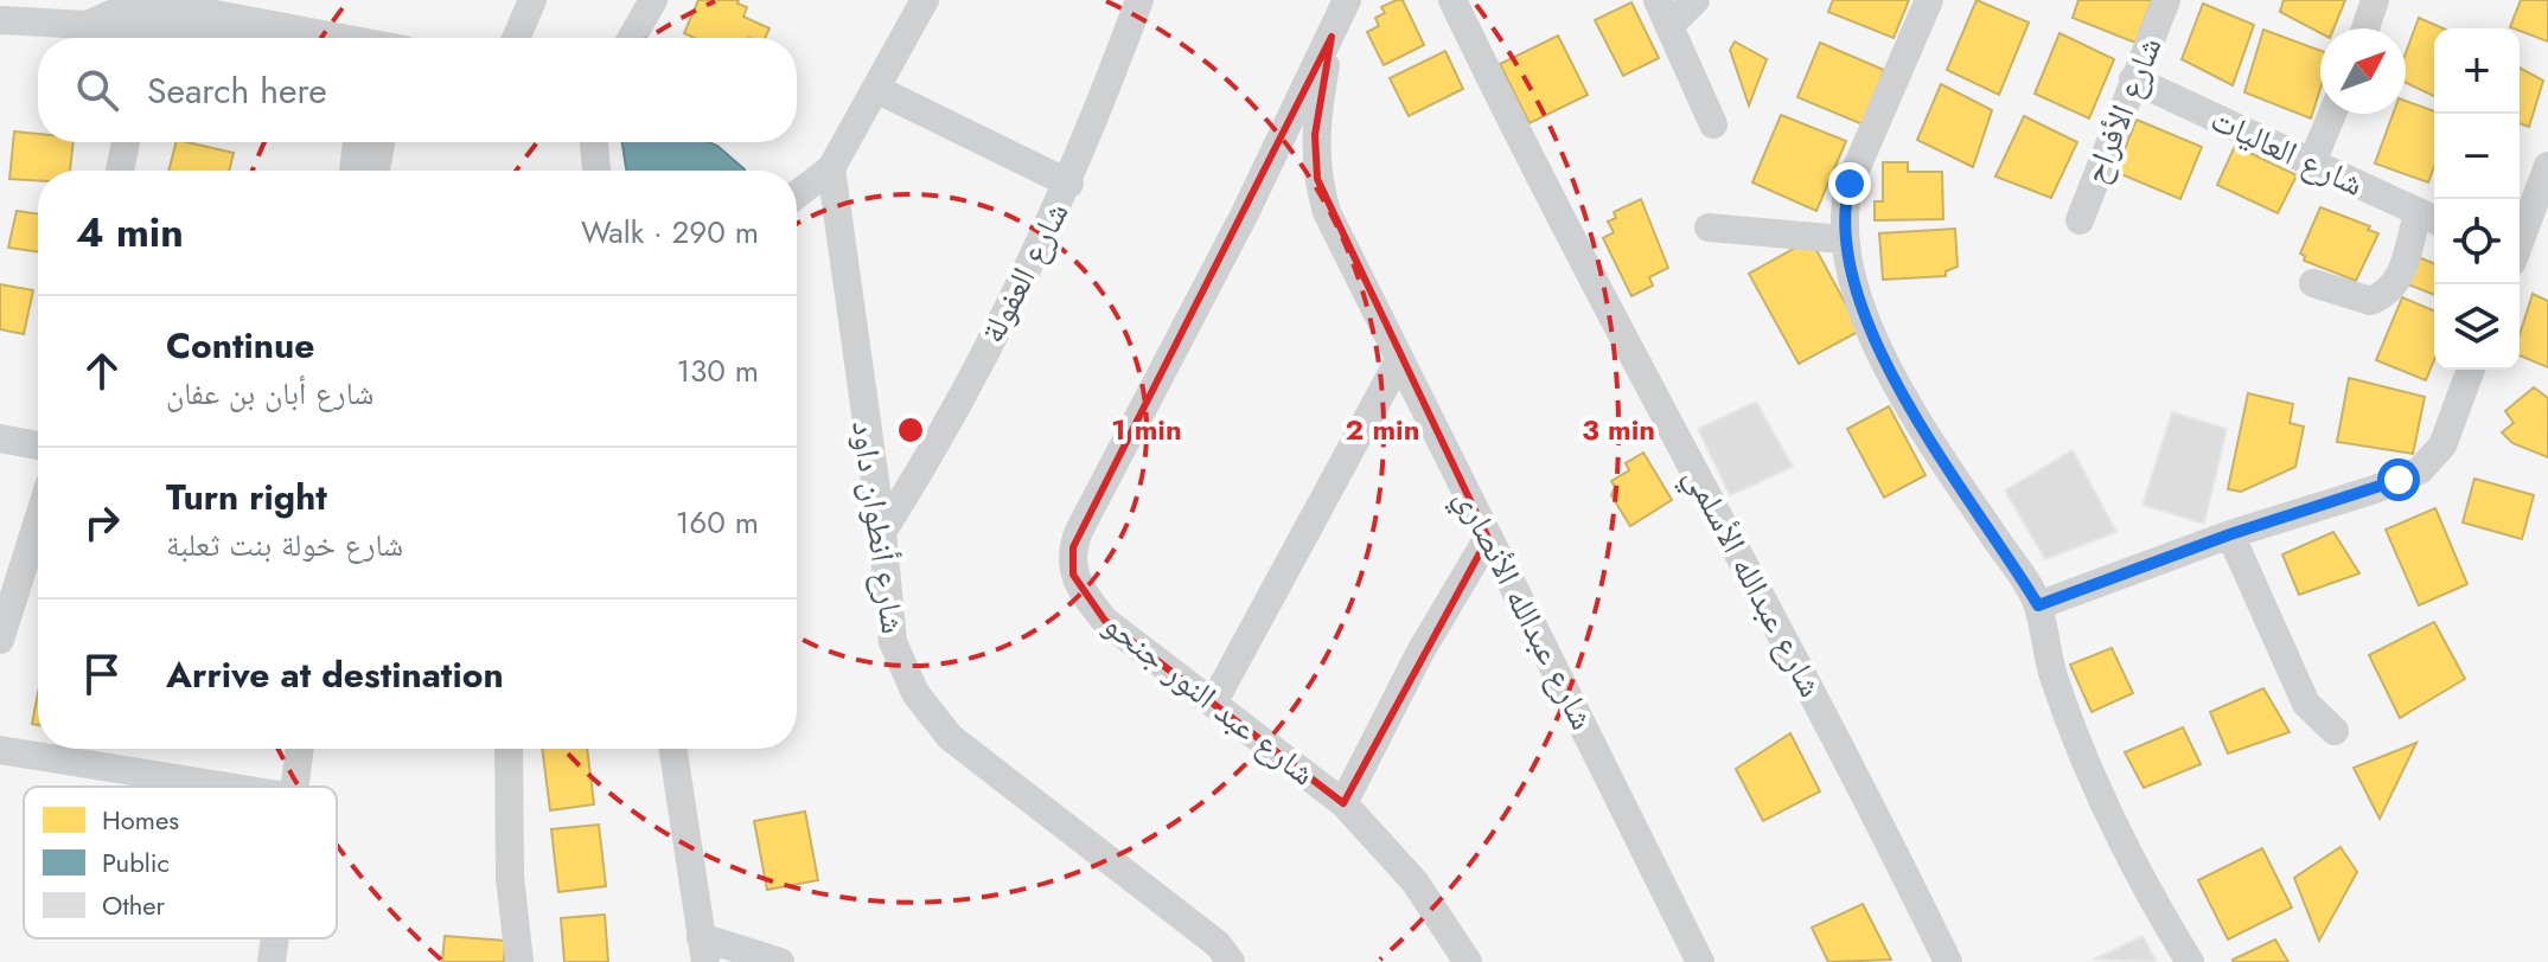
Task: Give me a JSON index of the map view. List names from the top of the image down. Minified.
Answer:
{"streets":{"street":["شارع الأفراح","شارع العاليات","شارع العفولة","شارع أنطوان داود","شارع عبدالله الأسلمي","شارع عبدالله الأنصاري","شارع عبد النور جنحو"]},"crossings":[["شارع الأفراح","شارع العاليات"],["شارع العفولة","شارع أنطوان داود"],["شارع عبدالله الأنصاري","شارع عبد النور جنحو"]],"legend":["Homes","Public","Other"],"north":"top right","page":{"map_buttons":["+","−"],"search":"Search here","heading":["4 min","Walk · 290 m"],"list":[["Continue","شارع أبان بن عفان","130 m"],["Turn right","شارع خولة بنت ثعلبة","160 m"],"Arrive at destination"]},"rings":["1 min","2 min","3 min"]}
